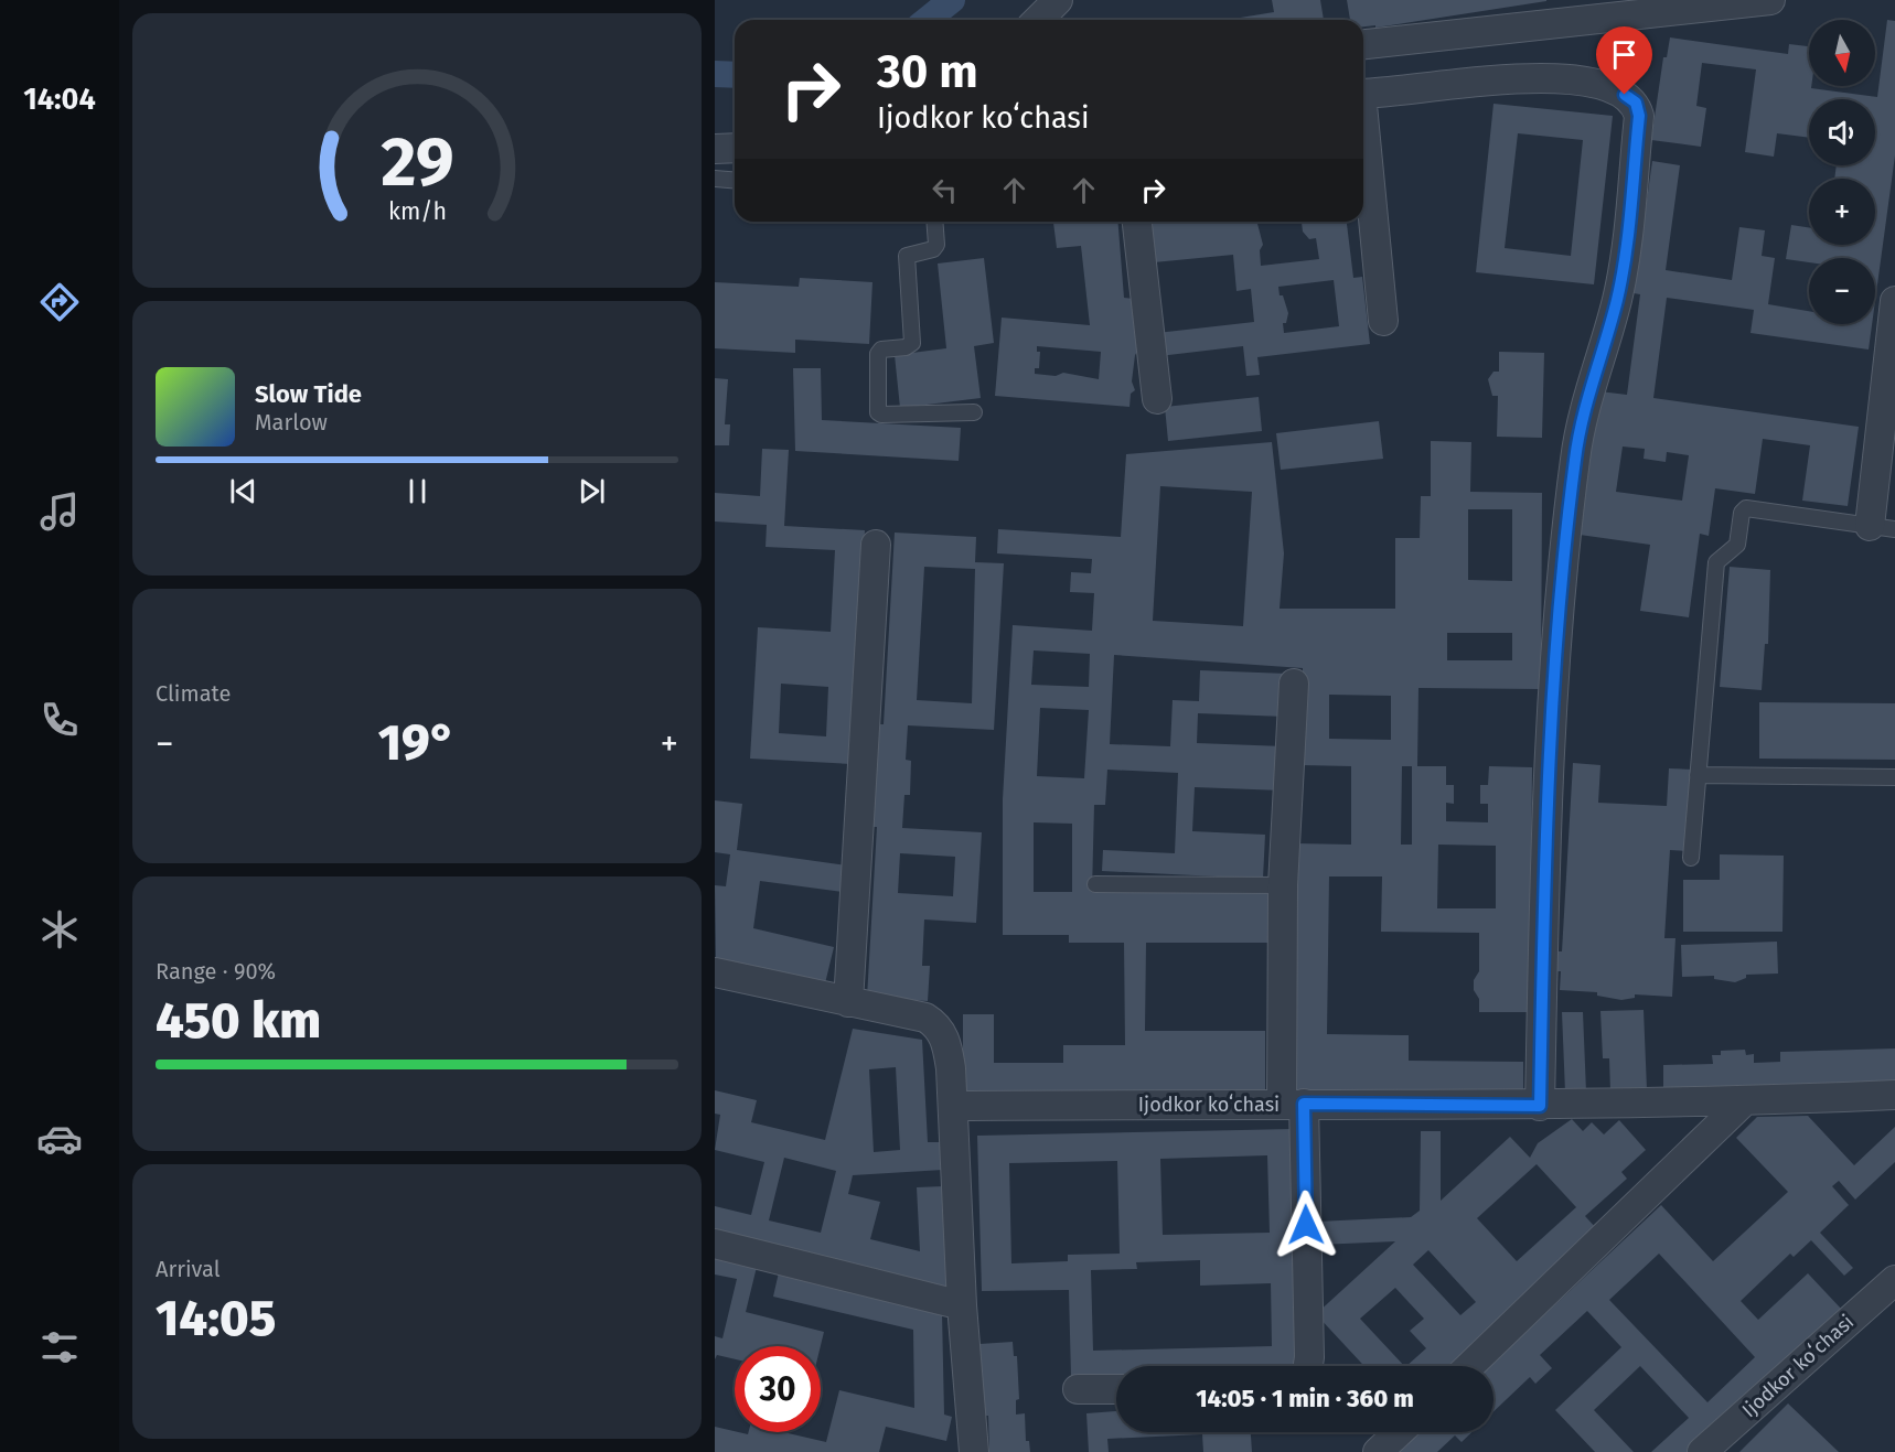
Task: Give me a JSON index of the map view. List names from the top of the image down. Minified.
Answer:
{"streets":{"street":["Ijodkor koʻchasi"]},"north":"bottom","page":{"tabs":"14:04","map_buttons":["+","−"],"turn":["30 m","Ijodkor koʻchasi"],"song":["Slow Tide","Marlow"],"tile":["Climate",["Range · 90%","450 km"],["Arrival","14:05"]],"heat":["−","19°","+"],"limit":"30","trip":"14:05 · 1 min · 360 m","gauge":["29","km/h"]}}
